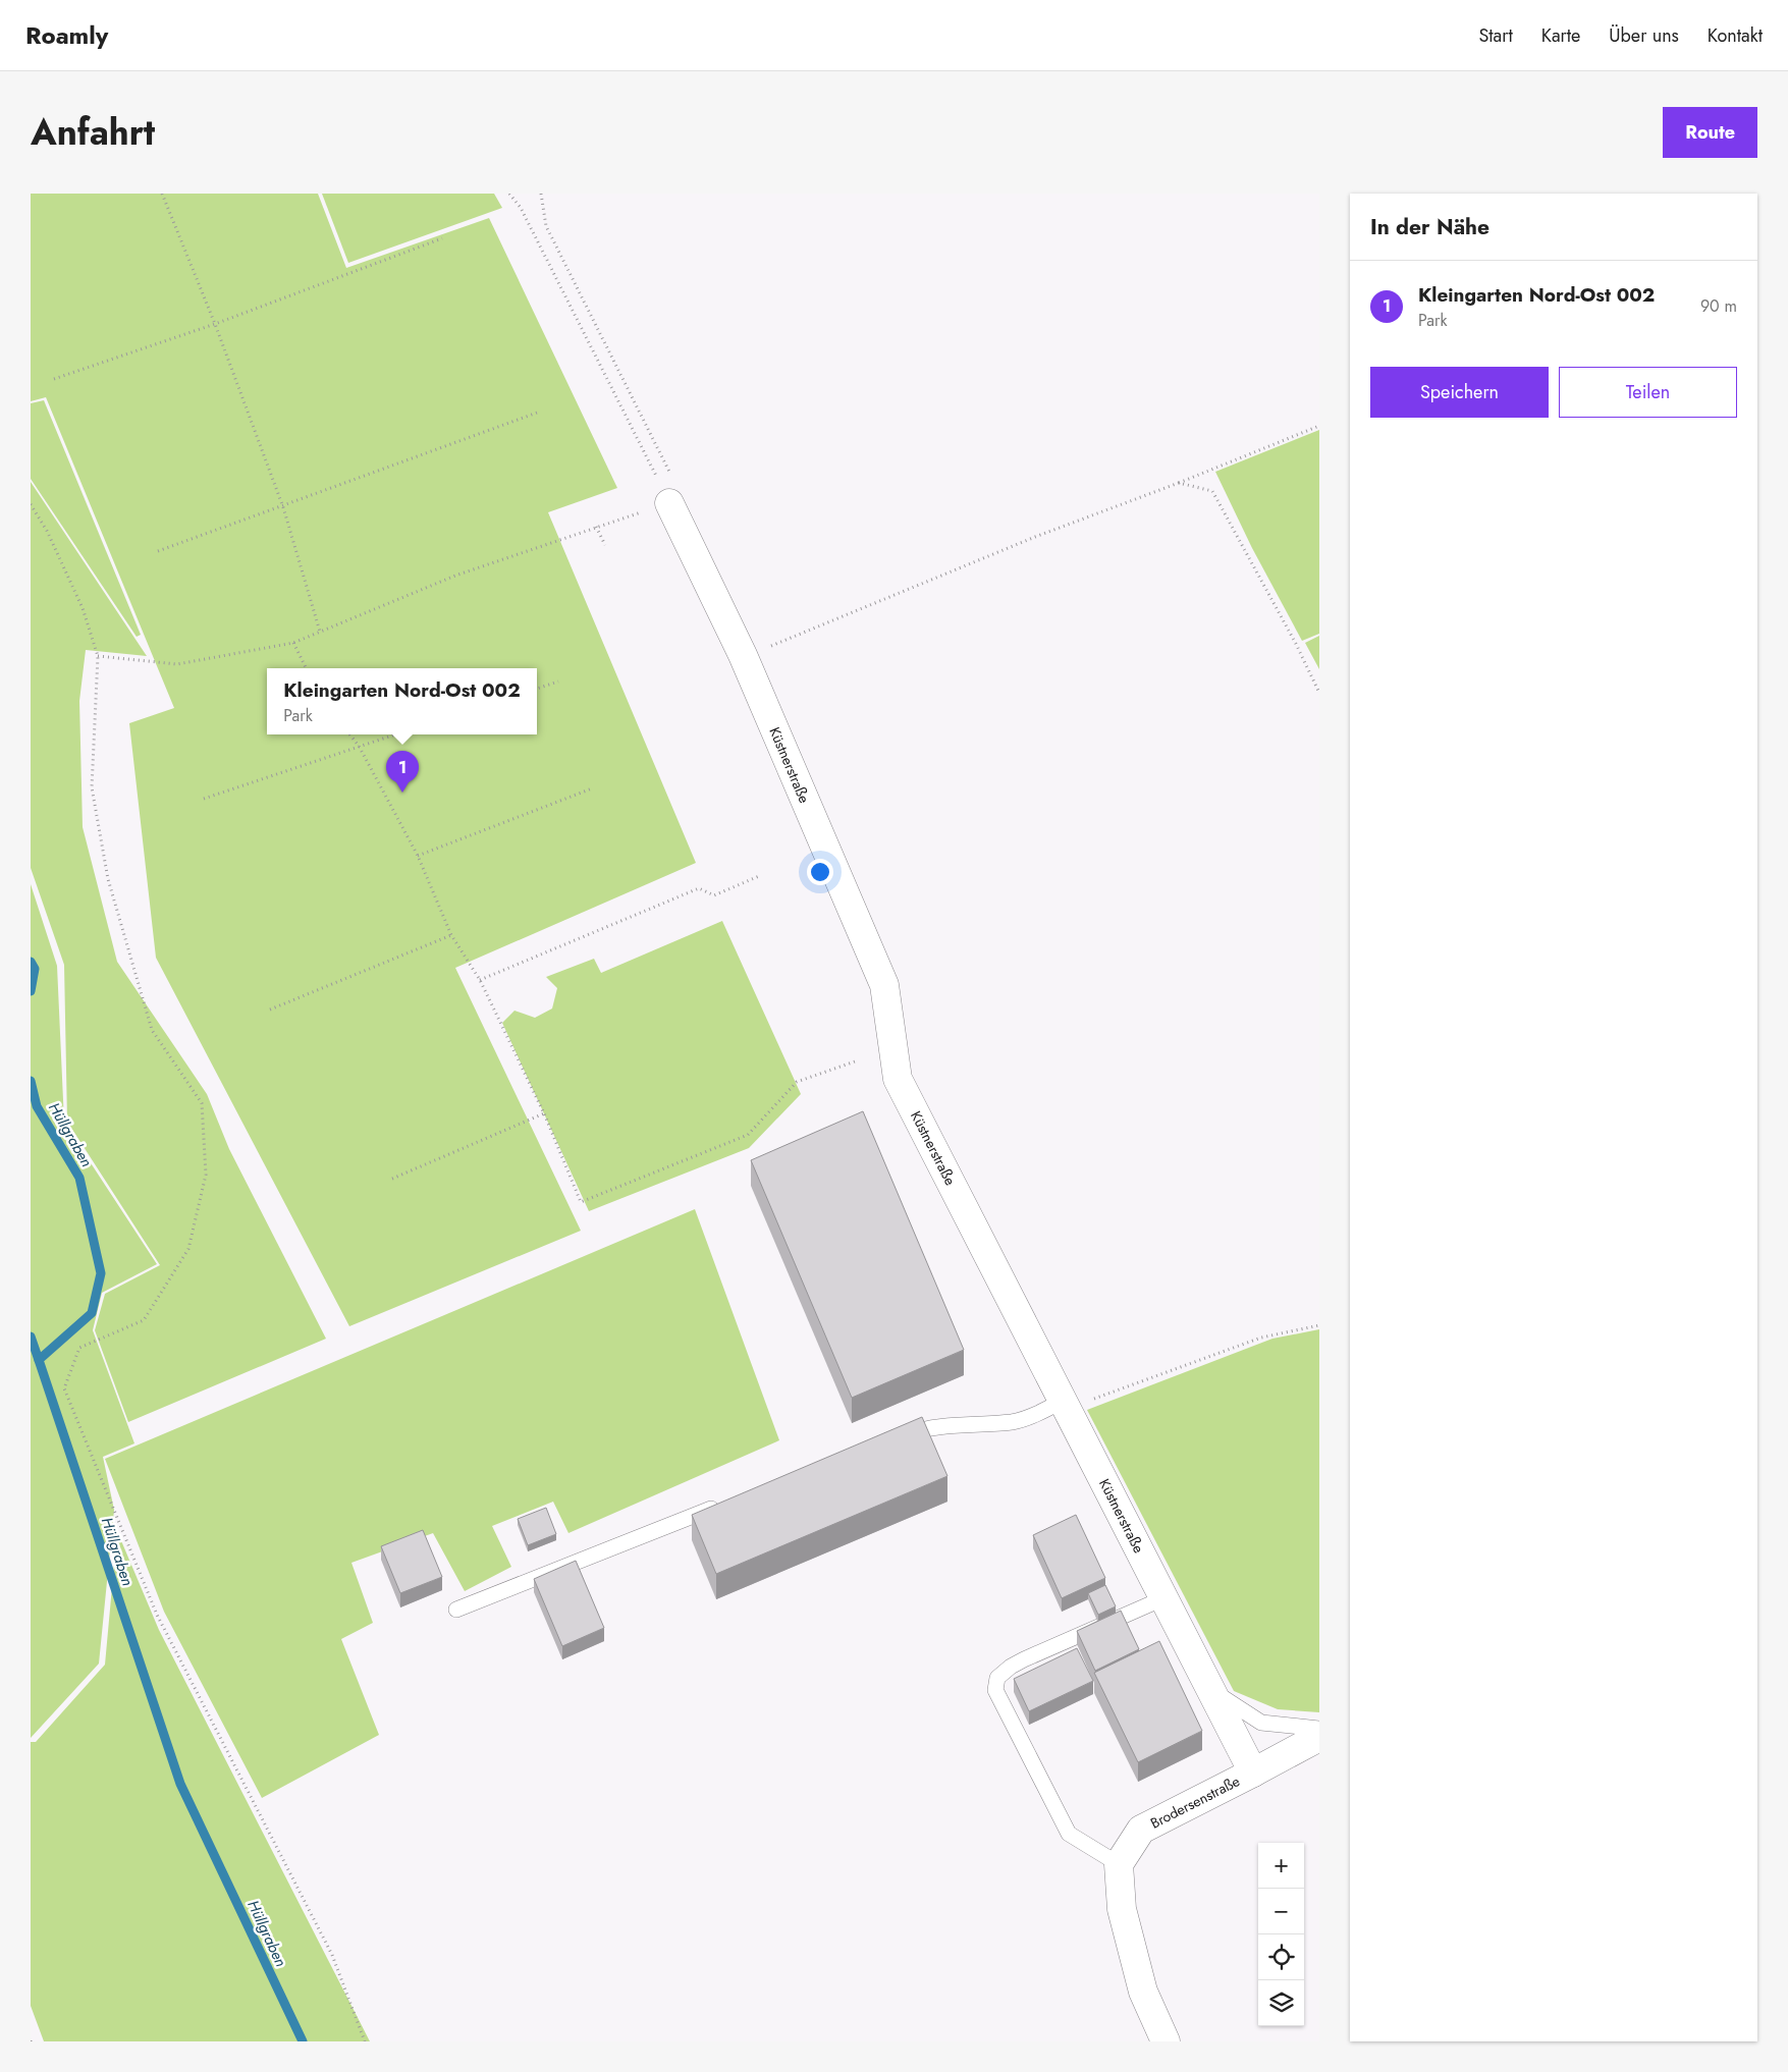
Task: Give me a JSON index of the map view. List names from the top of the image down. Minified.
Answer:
{"streets":{"street":["Küstnerstraße","Brodersenstraße"]},"crossings":[["Küstnerstraße","Brodersenstraße"]],"water":["Hüllgraben"],"page":{"header":"Roamly","nav":["Start","Karte","Über uns","Kontakt"],"title":"Anfahrt","buttons":["Route",["Speichern","Teilen"]],"heading":"In der Nähe","list":[{"mark":"1","name":"Kleingarten Nord-Ost 002","note":"Park","value":"90 m"}],"popup":["Kleingarten Nord-Ost 002","Park"],"pins":"1","map_buttons":["+","−"]}}
